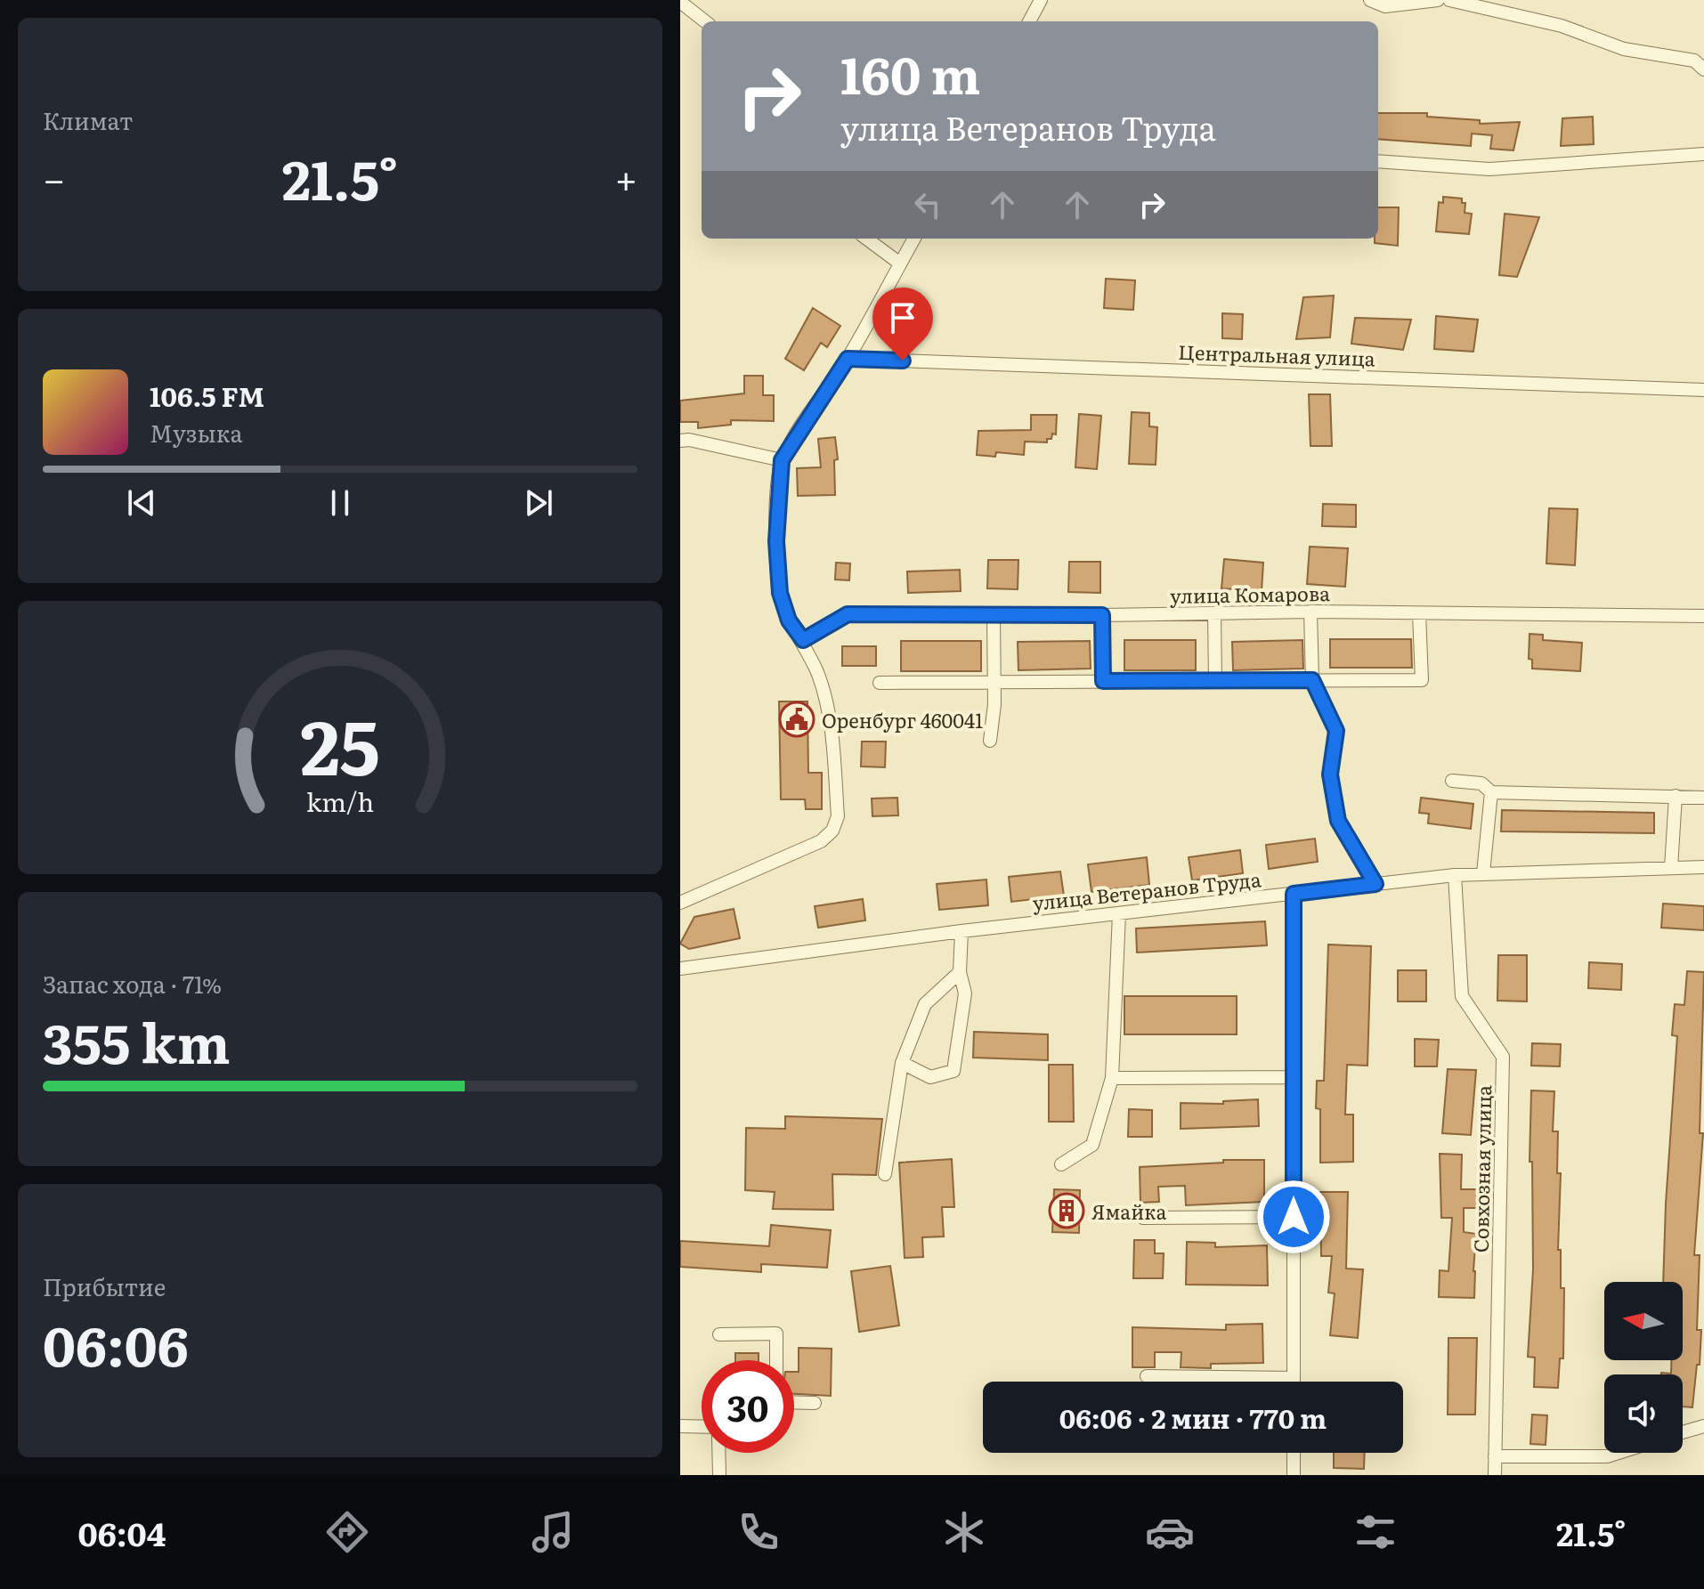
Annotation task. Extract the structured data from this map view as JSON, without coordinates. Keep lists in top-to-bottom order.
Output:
{
  "streets": {
    "street": [
      "Центральная улица",
      "улица Комарова",
      "улица Ветеранов Труда",
      "Совхозная улица"
    ]
  },
  "crossings": [
    ["улица Ветеранов Труда", "Совхозная улица"]
  ],
  "places": {
    "public building": ["Оренбург 460041"],
    "building": ["Ямайка"]
  },
  "north": "left",
  "page": {
    "tile": [
      "Климат",
      ["Запас хода · 71%", "355 km"],
      ["Прибытие", "06:06"]
    ],
    "turn": ["160 m", "улица Ветеранов Труда"],
    "heat": ["−", "21.5°", "+"],
    "song": ["106.5 FM", "Музыка"],
    "limit": "30",
    "trip": "06:06 · 2 мин · 770 m",
    "tabs": ["06:04", "21.5°"],
    "gauge": ["25", "km/h"]
  }
}
